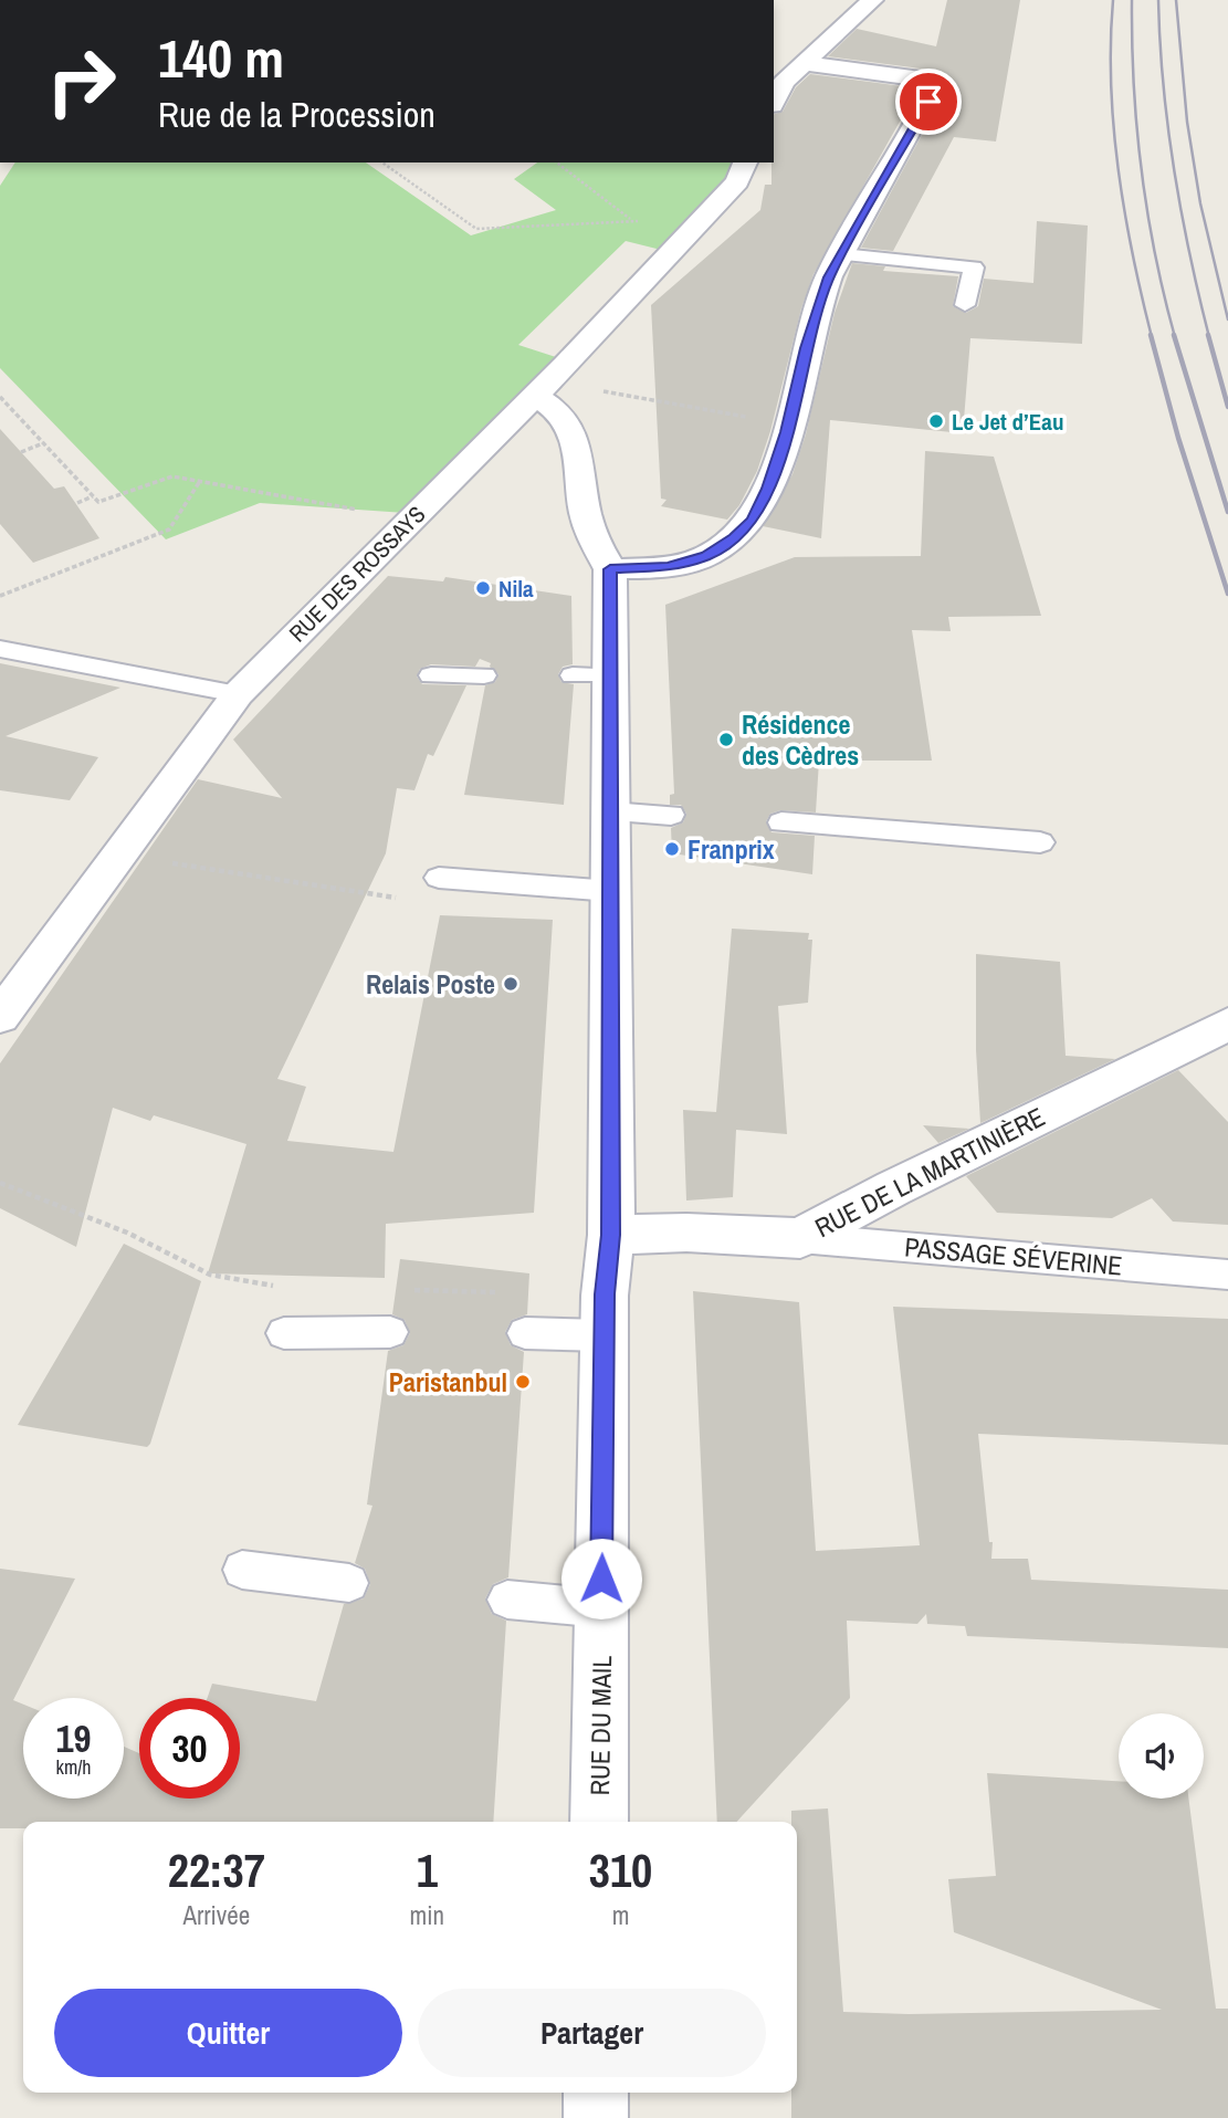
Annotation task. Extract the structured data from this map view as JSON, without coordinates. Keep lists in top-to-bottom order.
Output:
{
  "streets": {
    "street": ["RUE DES ROSSAYS", "RUE DE LA MARTINIÈRE", "RUE DU MAIL"],
    "lane": ["PASSAGE SÉVERINE"]
  },
  "crossings": [
    ["RUE DES ROSSAYS", "RUE DU MAIL"],
    ["RUE DE LA MARTINIÈRE", "PASSAGE SÉVERINE"],
    ["RUE DE LA MARTINIÈRE", "RUE DU MAIL"]
  ],
  "places": [
    "Le Jet d’Eau",
    "Nila",
    "Résidence des Cèdres",
    "Franprix",
    "Relais Poste",
    "Paristanbul"
  ],
  "page": {
    "turn": ["140 m", "Rue de la Procession"],
    "speed": "19 km/h",
    "limit": "30",
    "eta": [
      "22:37",
      "Arrivée",
      "1",
      "min",
      "310",
      "m"
    ],
    "buttons": ["Quitter", "Partager"]
  }
}
